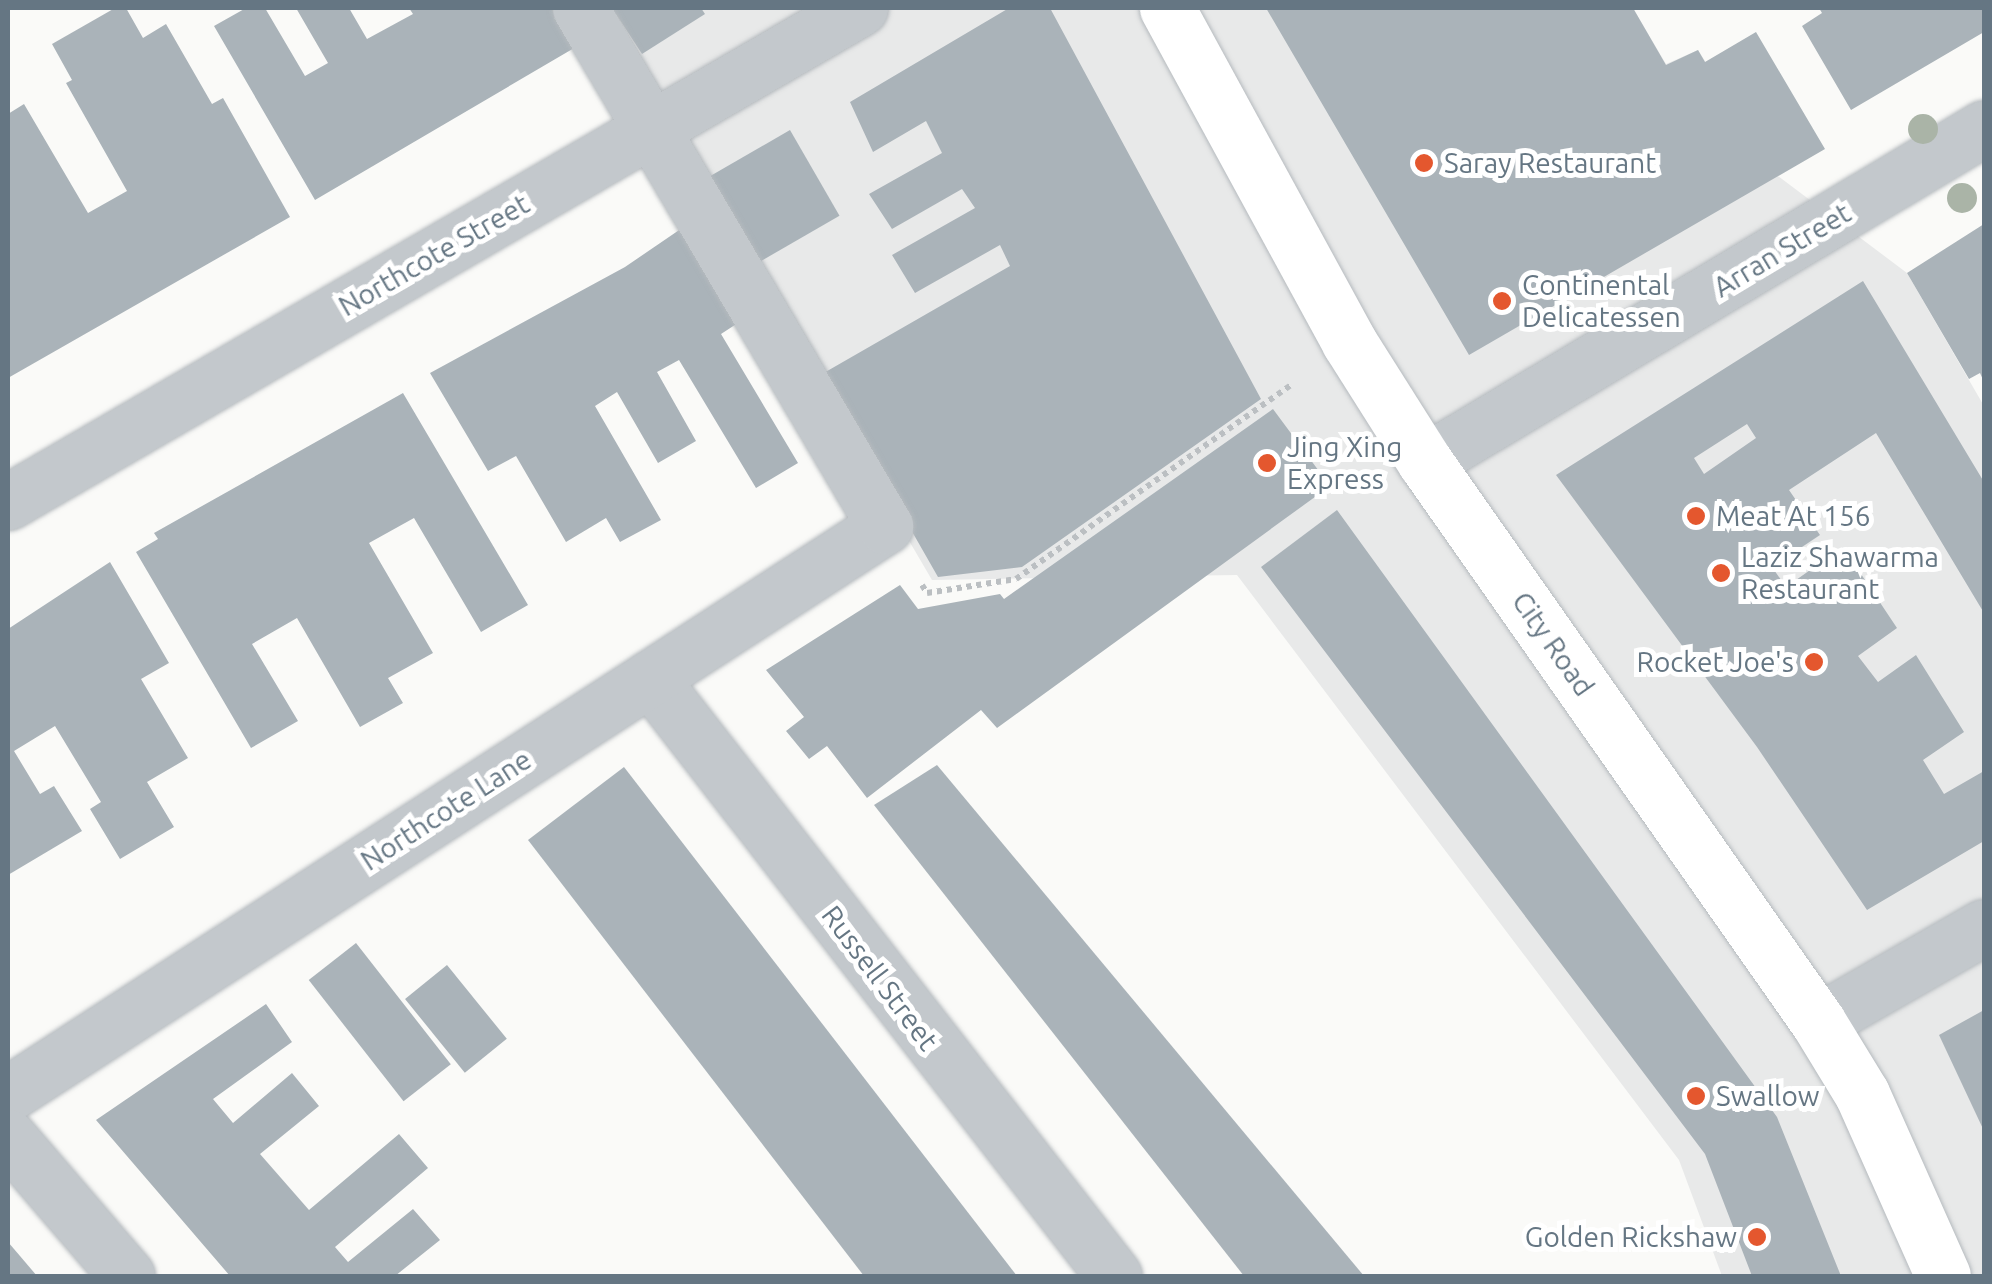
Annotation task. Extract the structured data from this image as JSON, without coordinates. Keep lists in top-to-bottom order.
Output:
{
  "streets": {
    "main road": ["City Road"],
    "street": [
      "Arran Street",
      "Northcote Street",
      "Northcote Lane",
      "Russell Street"
    ]
  },
  "crossings": [
    ["Arran Street", "City Road"],
    ["Northcote Lane", "Russell Street"]
  ],
  "places": [
    "Saray Restaurant",
    "Continental Delicatessen",
    "Jing Xing Express",
    "Meat At 156",
    "Laziz Shawarma Restaurant",
    "Rocket Joe's",
    "Swallow",
    "Golden Rickshaw"
  ]
}
